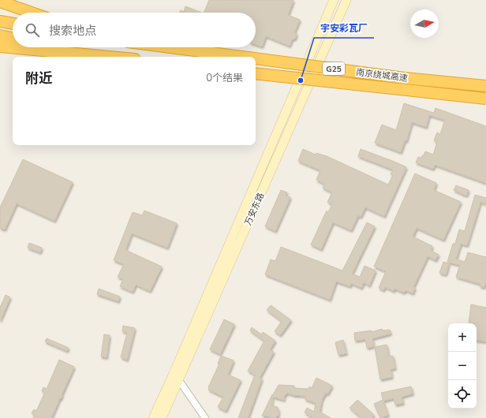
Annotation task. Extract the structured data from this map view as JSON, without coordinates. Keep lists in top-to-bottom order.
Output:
{
  "streets": {
    "highway": ["G25", "南京绕城高速"],
    "main road": ["万安东路"]
  },
  "places": ["宇安彩瓦厂"],
  "north": "right",
  "page": {
    "search": "搜索地点",
    "heading": ["附近", "0个结果"],
    "map_buttons": ["+", "−"]
  }
}
